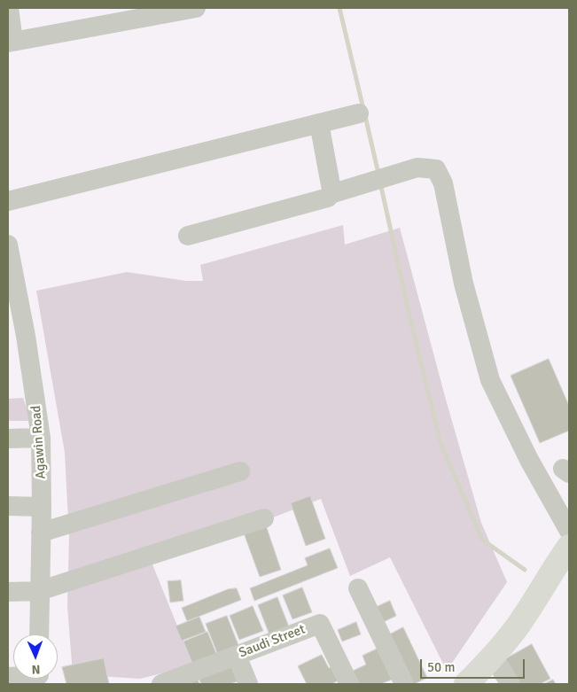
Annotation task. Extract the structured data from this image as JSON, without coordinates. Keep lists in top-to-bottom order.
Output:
{
  "streets": {
    "street": ["Agawin Road", "Saudi Street"]
  },
  "scale_bar": "50 m",
  "north": "bottom"
}
